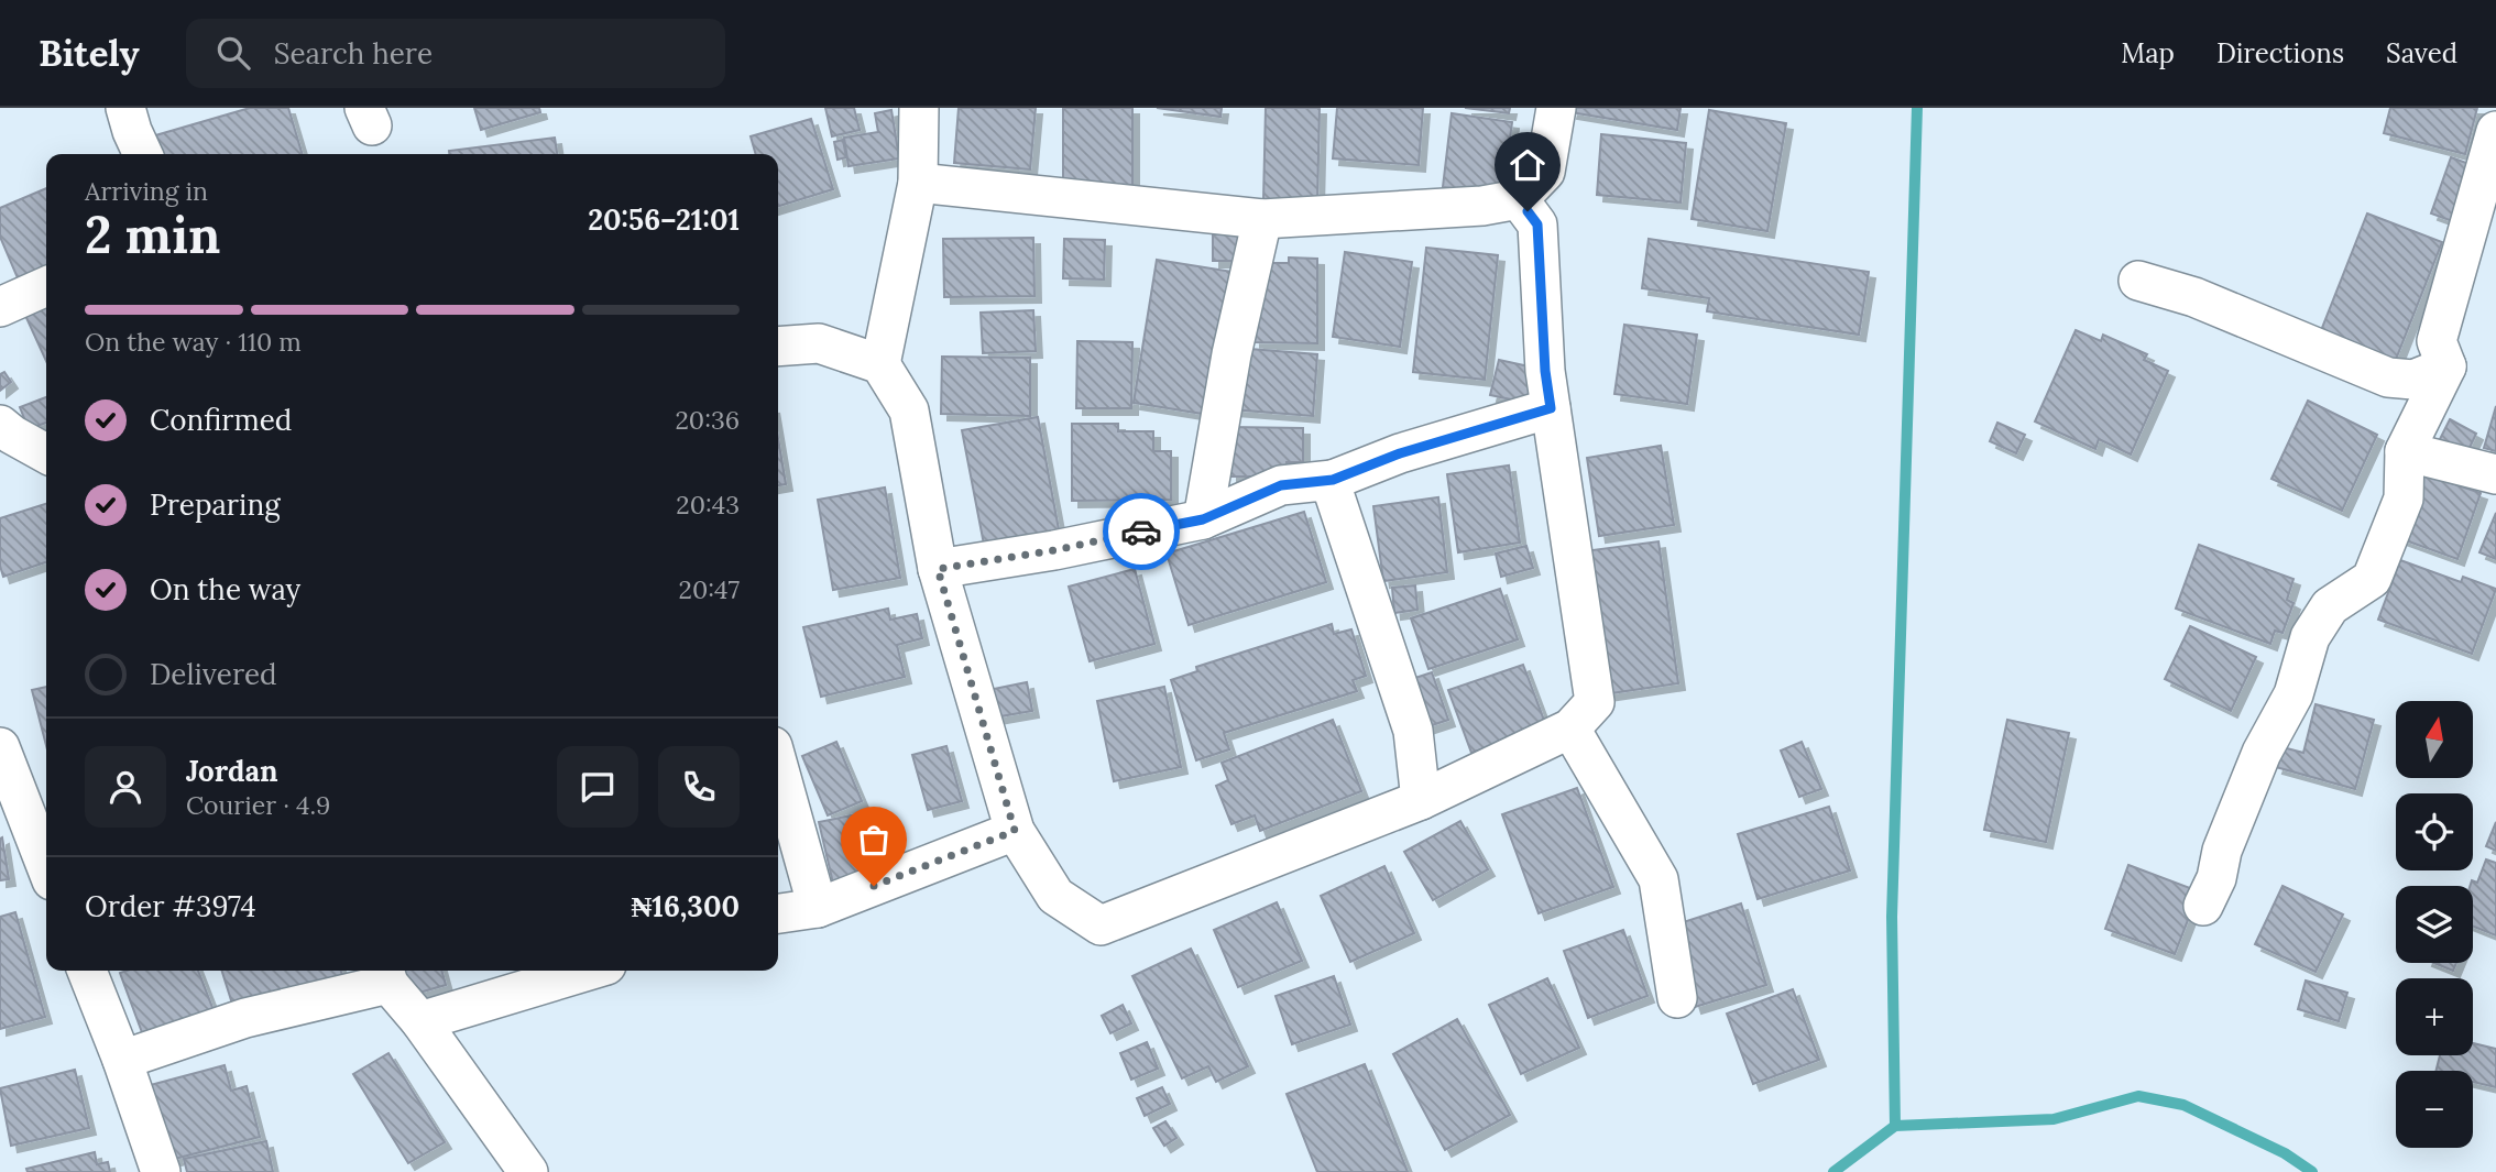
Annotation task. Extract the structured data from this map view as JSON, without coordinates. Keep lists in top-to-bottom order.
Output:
{
  "north": "top",
  "page": {
    "header": "Bitely",
    "search": "Search here",
    "nav": ["Map", "Directions", "Saved"],
    "heading": ["2 min", "Arriving in", "20:56–21:01"],
    "panel": [
      "Jordan",
      "Courier · 4.9",
      "Order #3974",
      "₦16,300"
    ],
    "bar": "On the way · 110 m",
    "list": [
      ["Confirmed", "20:36"],
      ["Preparing", "20:43"],
      ["On the way", "20:47"],
      "Delivered"
    ],
    "map_buttons": ["+", "−"]
  }
}
